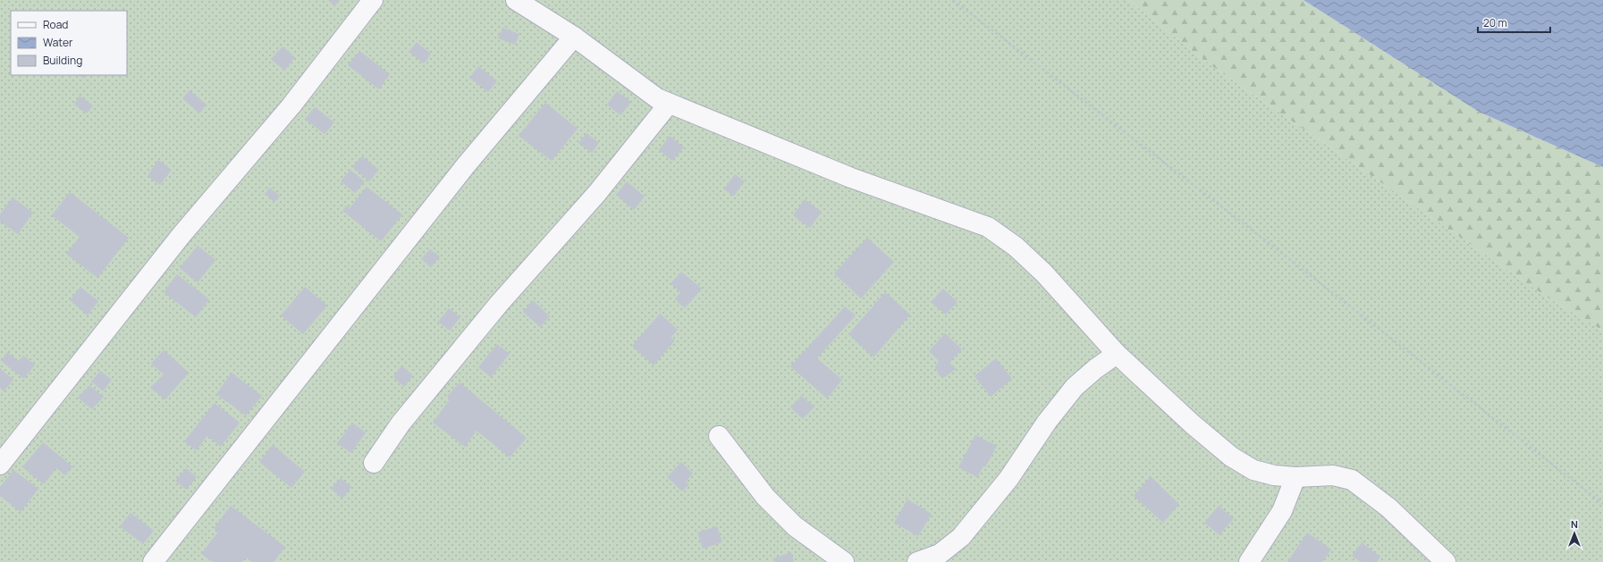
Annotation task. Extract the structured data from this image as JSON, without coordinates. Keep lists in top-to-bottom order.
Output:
{
  "legend": ["Road", "Water", "Building"],
  "scale_bar": "20 m",
  "north": "top"
}
